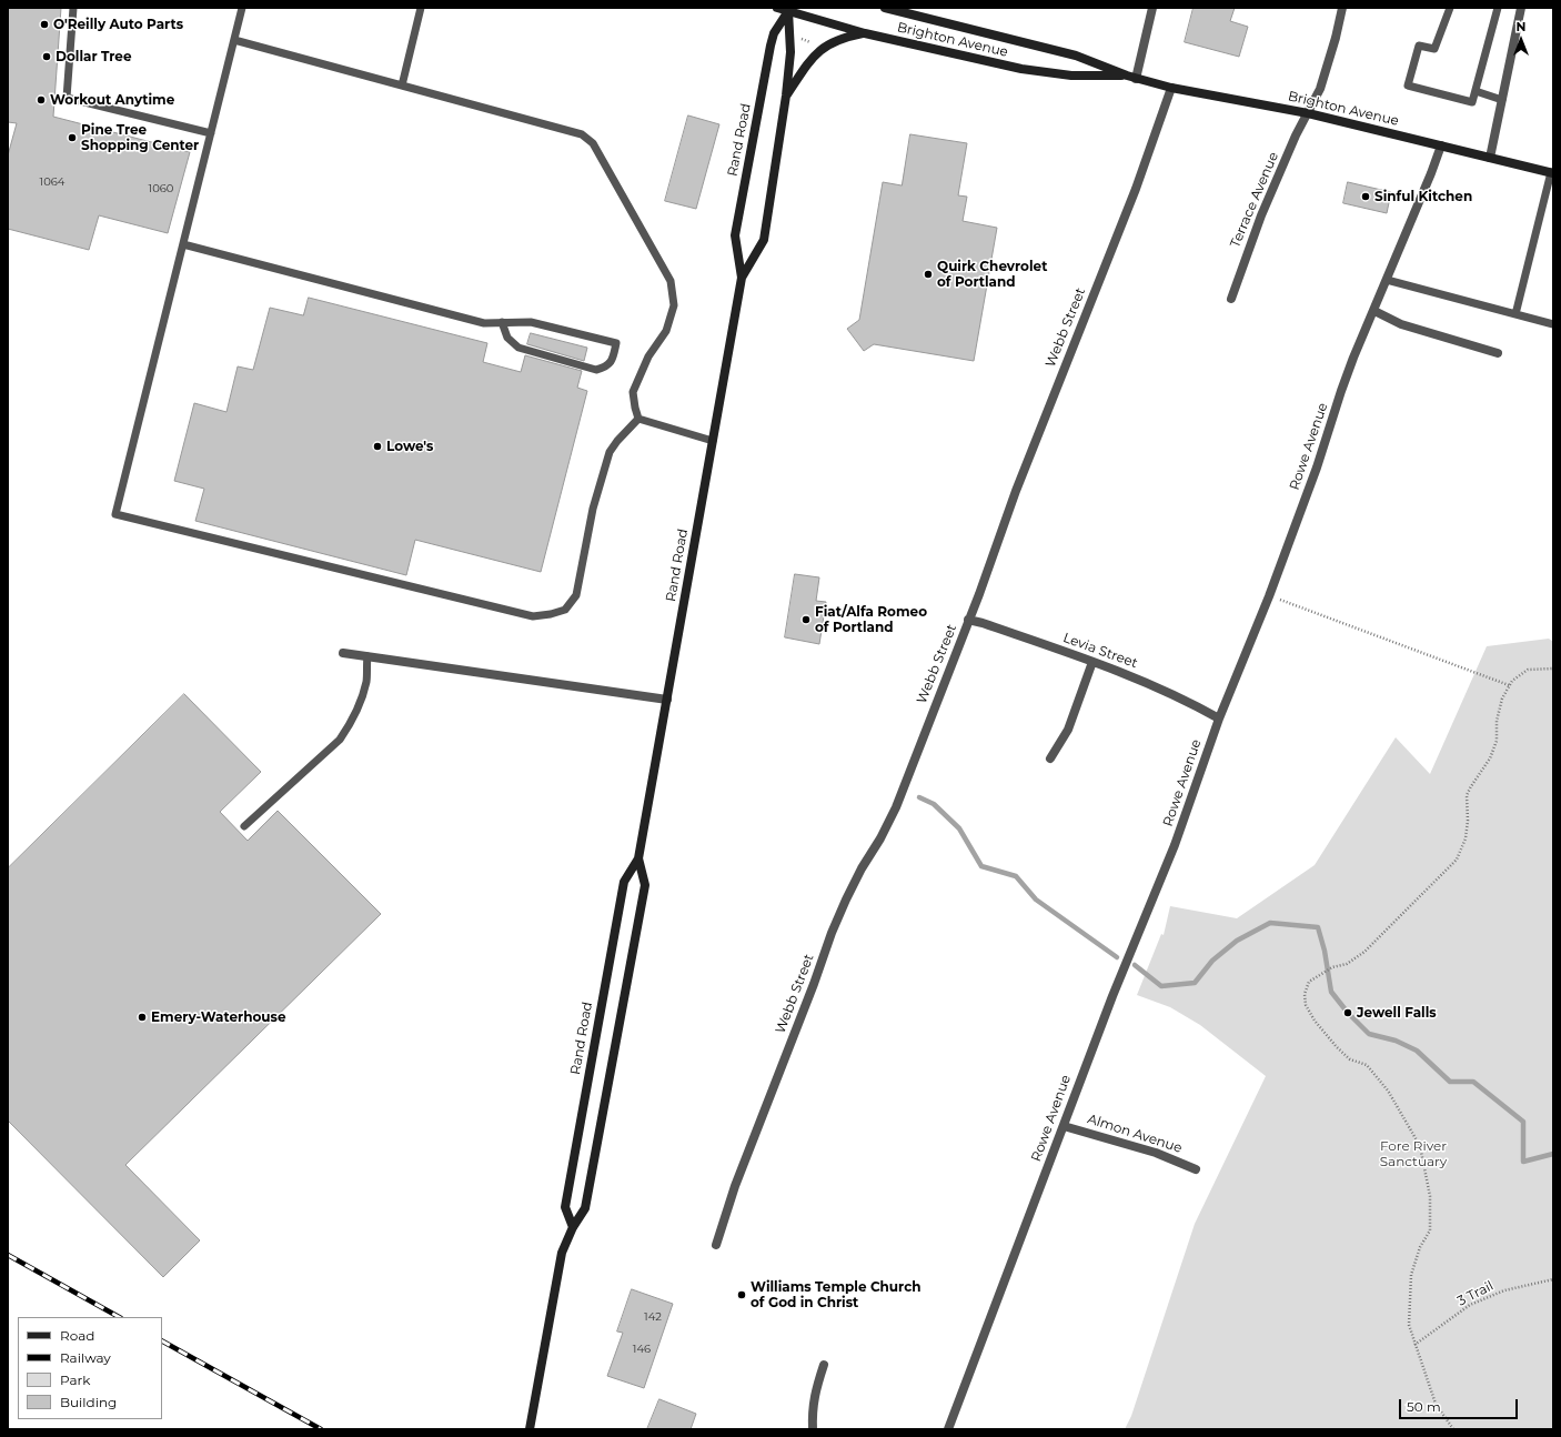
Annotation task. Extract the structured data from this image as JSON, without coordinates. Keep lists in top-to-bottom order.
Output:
{
  "streets": {
    "main road": ["Brighton Avenue", "Rand Road"],
    "street": [
      "Terrace Avenue",
      "Webb Street",
      "Rowe Avenue",
      "Levia Street",
      "Almon Avenue"
    ],
    "path": ["3 Trail"]
  },
  "crossings": [
    ["Brighton Avenue", "Rand Road"],
    ["Brighton Avenue", "Terrace Avenue"],
    ["Brighton Avenue", "Webb Street"],
    ["Brighton Avenue", "Rowe Avenue"],
    ["Webb Street", "Levia Street"],
    ["Rowe Avenue", "Levia Street"],
    ["Rowe Avenue", "Almon Avenue"]
  ],
  "parks": ["Fore River Sanctuary"],
  "places": [
    "O'Reilly Auto Parts",
    "Dollar Tree",
    "Workout Anytime",
    "Pine Tree Shopping Center",
    "Sinful Kitchen",
    "Quirk Chevrolet of Portland",
    "Lowe's",
    "Fiat/Alfa Romeo of Portland",
    "Jewell Falls",
    "Emery-Waterhouse",
    "Williams Temple Church of God in Christ"
  ],
  "house_numbers": [
    "1064",
    "1060",
    "142",
    "146"
  ],
  "legend": [
    "Road",
    "Railway",
    "Park",
    "Building"
  ],
  "scale_bar": "50 m",
  "north": "top"
}
